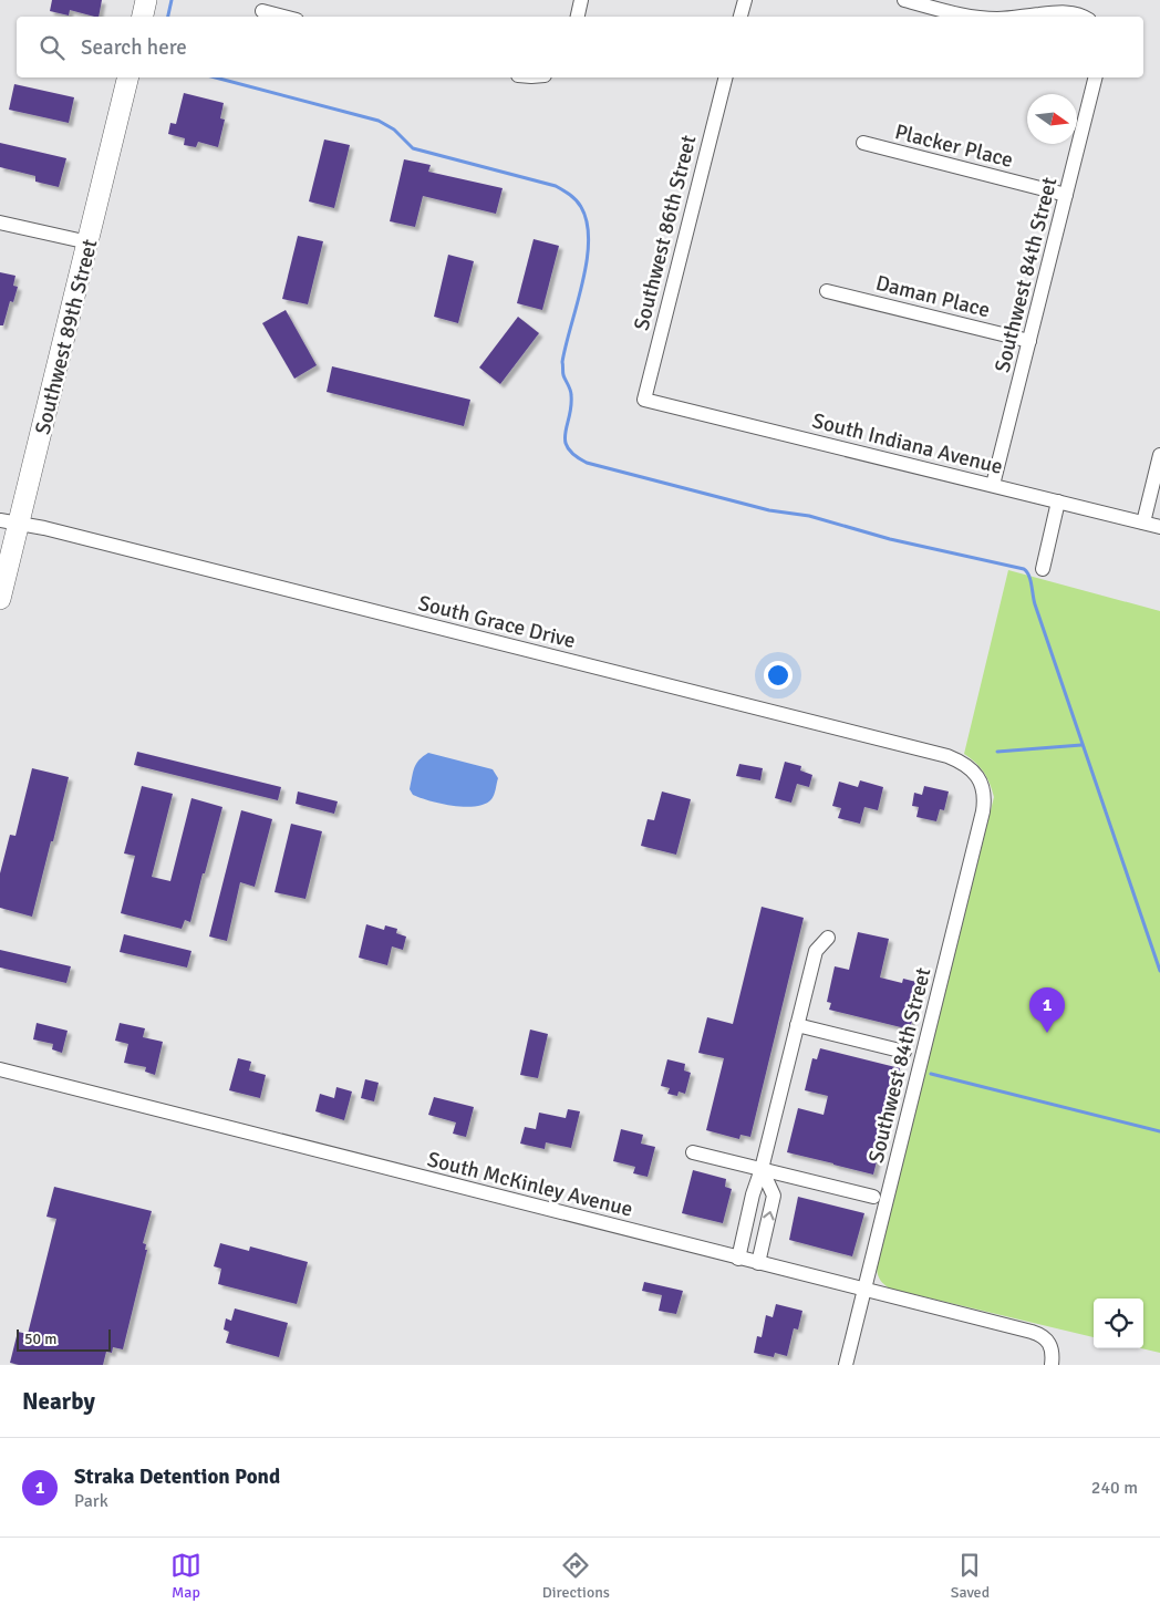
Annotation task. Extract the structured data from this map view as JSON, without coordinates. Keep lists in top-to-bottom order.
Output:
{
  "streets": {
    "main road": ["Southwest 89th Street"],
    "street": [
      "Placker Place",
      "Southwest 86th Street",
      "Southwest 84th Street",
      "Daman Place",
      "South Indiana Avenue",
      "South Grace Drive",
      "South McKinley Avenue"
    ]
  },
  "crossings": [
    ["Placker Place", "Southwest 84th Street"],
    ["Southwest 86th Street", "South Indiana Avenue"],
    ["Southwest 84th Street", "Daman Place"],
    ["Southwest 84th Street", "South Indiana Avenue"],
    ["Southwest 84th Street", "South Grace Drive"],
    ["Southwest 84th Street", "South McKinley Avenue"],
    ["Southwest 89th Street", "South Grace Drive"]
  ],
  "scale_bar": "50 m",
  "north": "right",
  "page": {
    "search": "Search here",
    "pins": "1",
    "scale": "50 m",
    "heading": "Nearby",
    "list": [
      {
        "mark": "1",
        "name": "Straka Detention Pond",
        "note": "Park",
        "value": "240 m"
      }
    ],
    "nav": ["Map", "Directions", "Saved"]
  }
}
